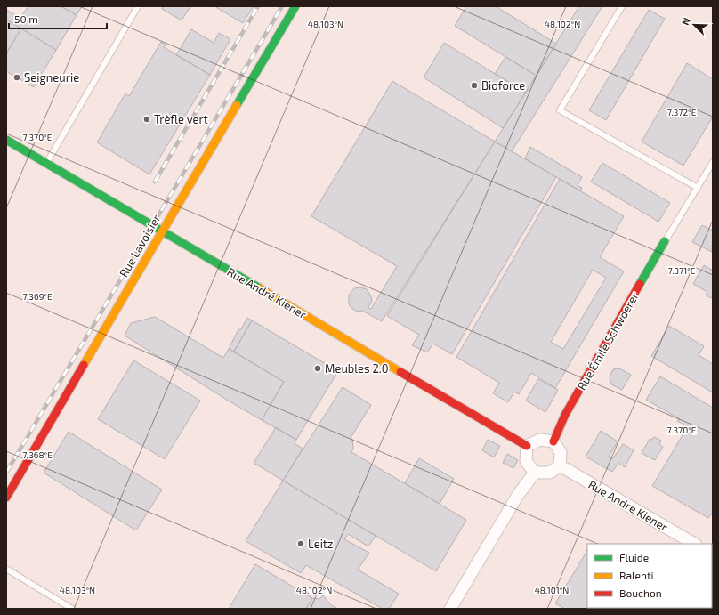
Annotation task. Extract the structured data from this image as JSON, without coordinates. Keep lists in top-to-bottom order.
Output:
{
  "streets": {
    "street": ["Rue Lavoisier", "Rue André Kiener", "Rue Émile Schwoerer"]
  },
  "crossings": [
    ["Rue Lavoisier", "Rue André Kiener"],
    ["Rue André Kiener", "Rue Émile Schwoerer"]
  ],
  "places": [
    "Seigneurie",
    "Bioforce",
    "Trèfle vert",
    "Meubles 2.0",
    "Leitz"
  ],
  "legend": ["Fluide", "Ralenti", "Bouchon"],
  "scale_bar": "50 m",
  "north": "top left",
  "coordinates": [
    "48.103°N",
    "48.102°N",
    "7.372°E",
    "7.370°E",
    "7.371°E",
    "7.369°E",
    "7.368°E",
    "48.101°N"
  ]
}
